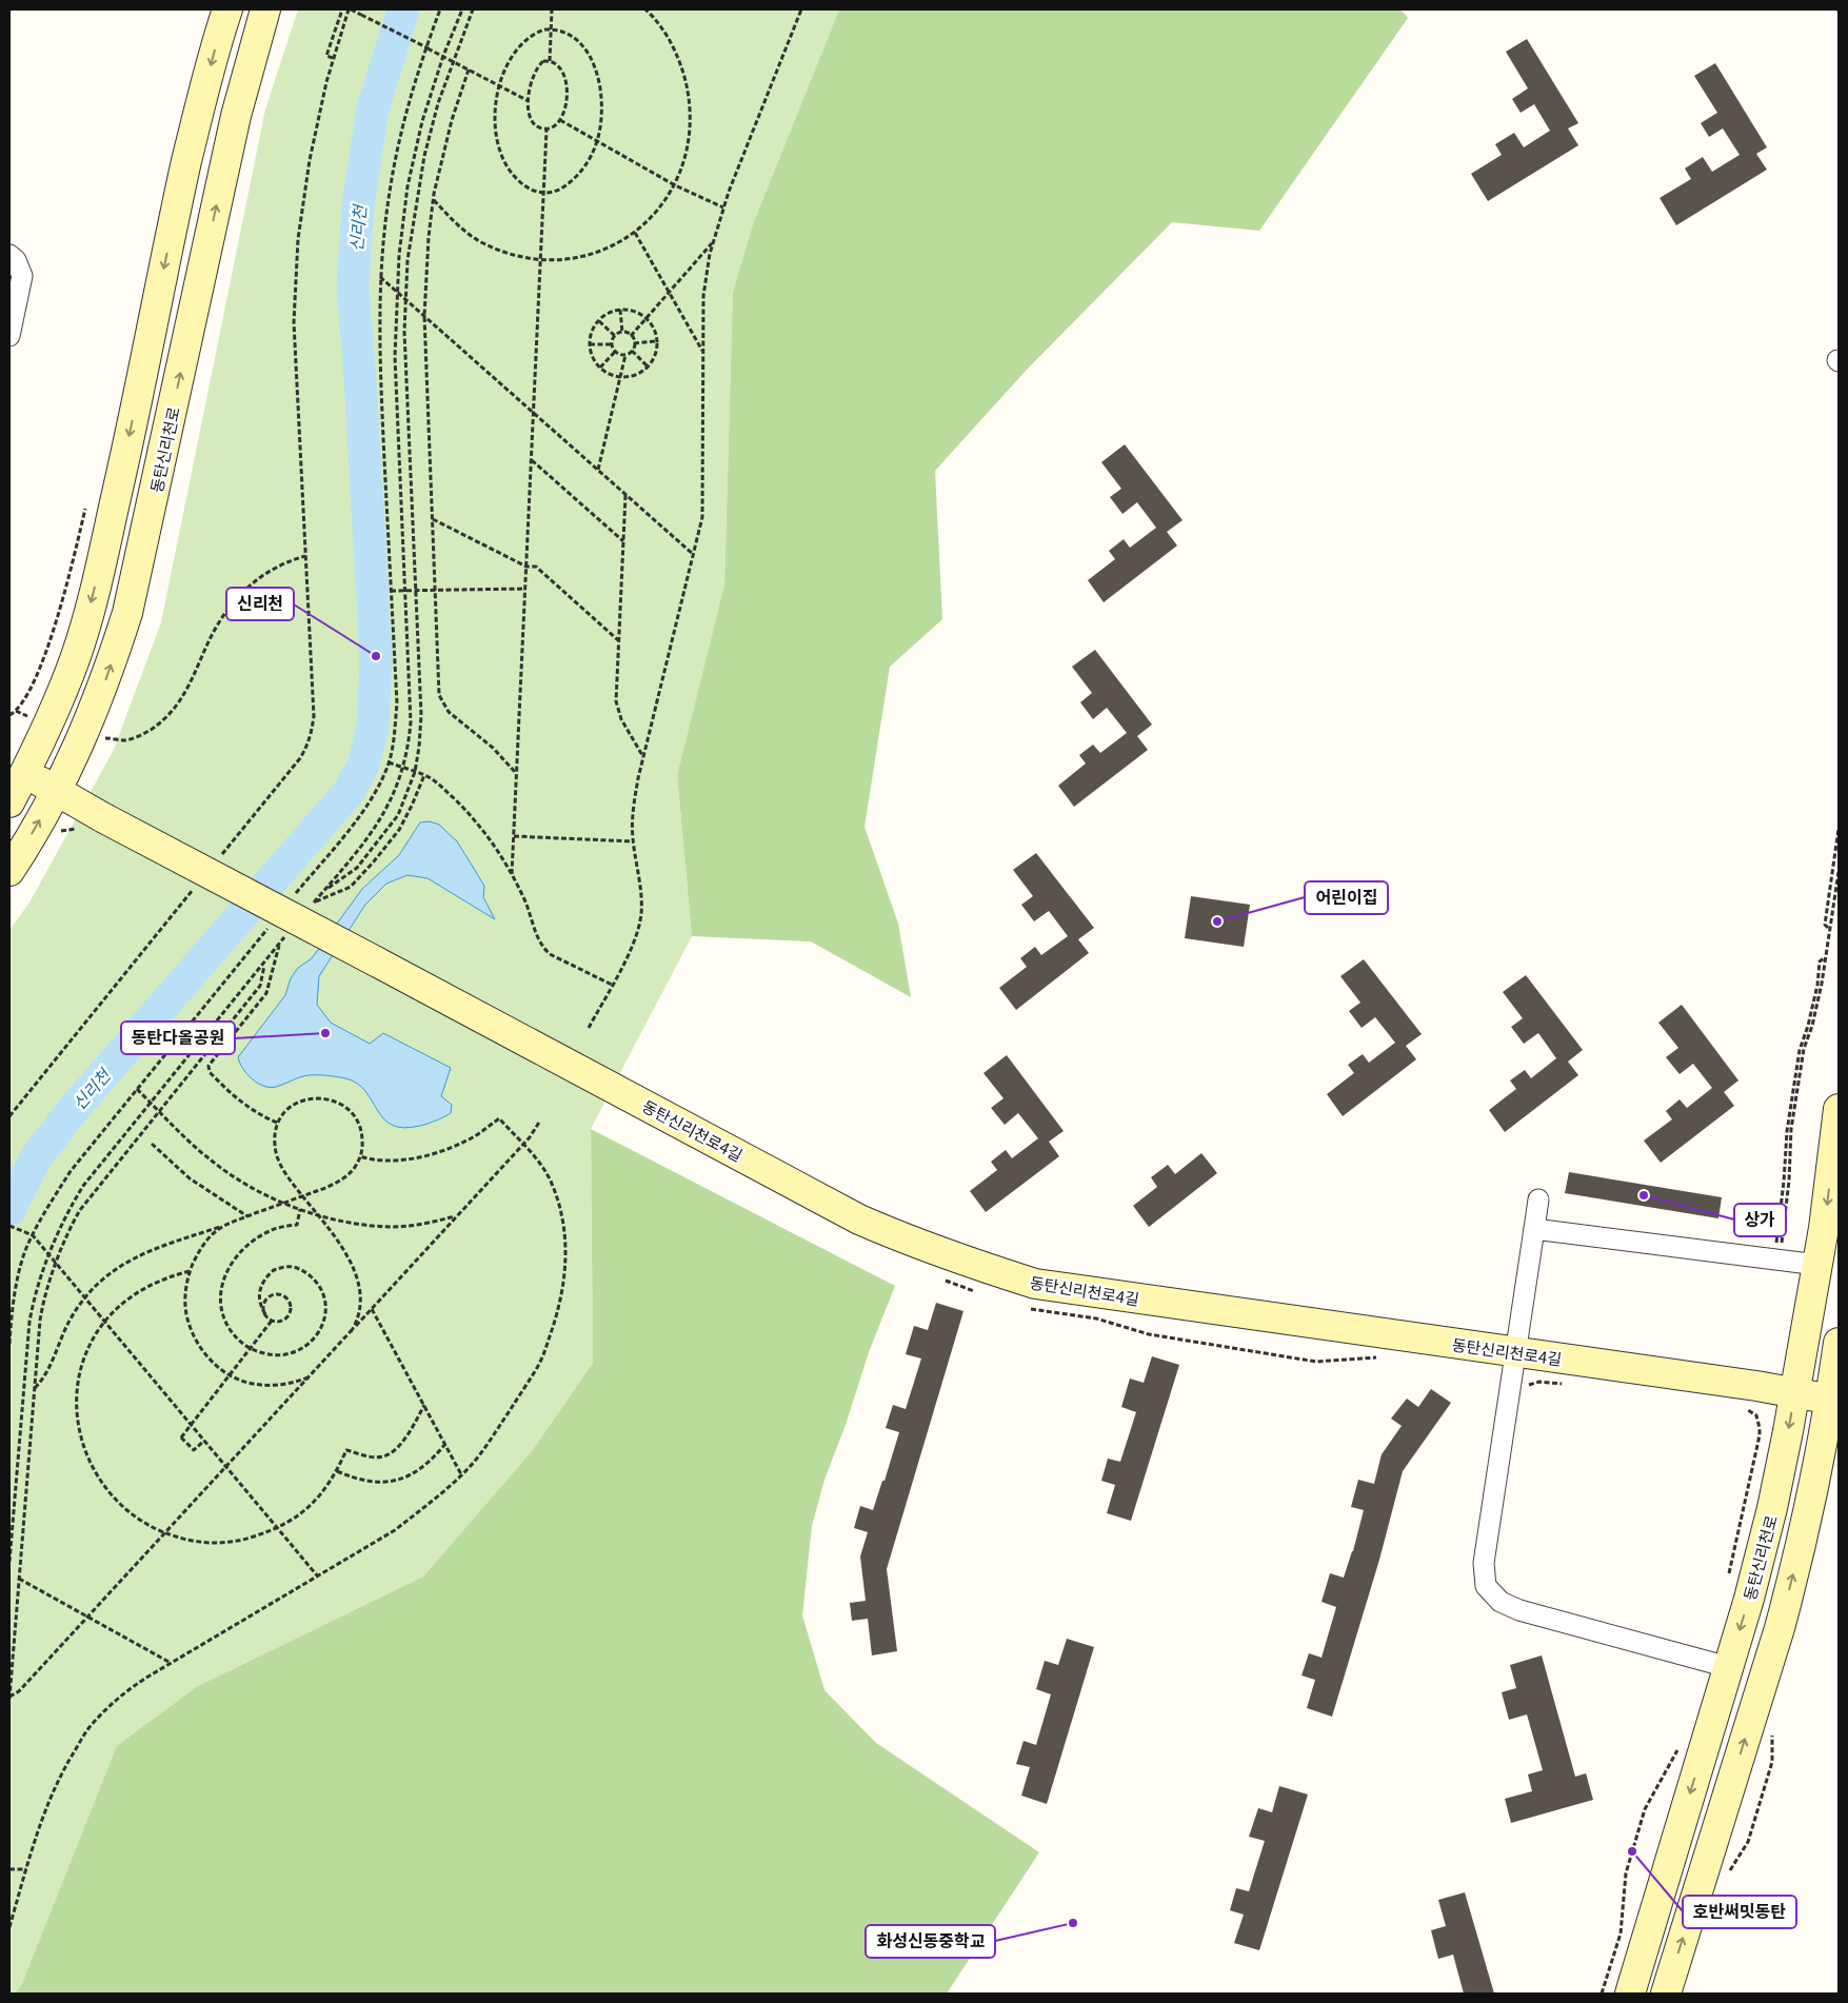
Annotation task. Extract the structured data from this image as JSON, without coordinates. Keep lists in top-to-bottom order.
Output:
{
  "streets": {
    "main road": ["동탄신리천로", "동탄신리천로4길"]
  },
  "crossings": [
    ["동탄신리천로", "동탄신리천로4길"]
  ],
  "water": ["신리천"],
  "places": [
    "신리천",
    "어린이집",
    "동탄다올공원",
    "상가",
    "호반써밋동탄",
    "화성신동중학교"
  ]
}
